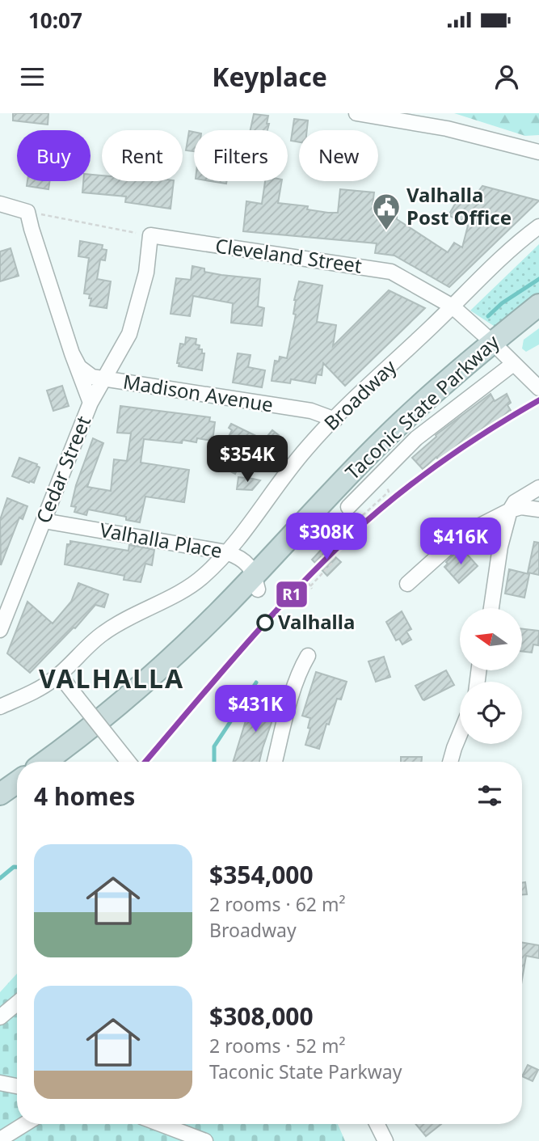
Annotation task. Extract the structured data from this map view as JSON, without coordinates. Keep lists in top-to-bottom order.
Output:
{
  "streets": {
    "highway": ["Taconic State Parkway"],
    "street": [
      "Cleveland Street",
      "Madison Avenue",
      "Broadway",
      "Cedar Street",
      "Valhalla Place"
    ]
  },
  "crossings": [
    ["Cleveland Street", "Broadway"],
    ["Cleveland Street", "Taconic State Parkway"],
    ["Madison Avenue", "Broadway"],
    ["Madison Avenue", "Cedar Street"],
    ["Broadway", "Valhalla Place"],
    ["Taconic State Parkway", "Valhalla Place"],
    ["Cedar Street", "Valhalla Place"]
  ],
  "districts": ["VALHALLA"],
  "places": {
    "public building": ["Valhalla Post Office"],
    "other": ["Valhalla"]
  },
  "lines": ["transit line R1"],
  "north": "left",
  "page": {
    "status": "10:07",
    "header": "Keyplace",
    "chip": [
      "Buy",
      "Rent",
      "Filters",
      "New"
    ],
    "price": [
      "$354K",
      "$308K",
      "$416K",
      "$431K"
    ],
    "heading": "4 homes",
    "list": [
      {
        "name": "$354,000",
        "note": "2 rooms · 62 m² · Broadway"
      },
      {
        "name": "$308,000",
        "note": "2 rooms · 52 m² · Taconic State Parkway"
      }
    ]
  }
}
